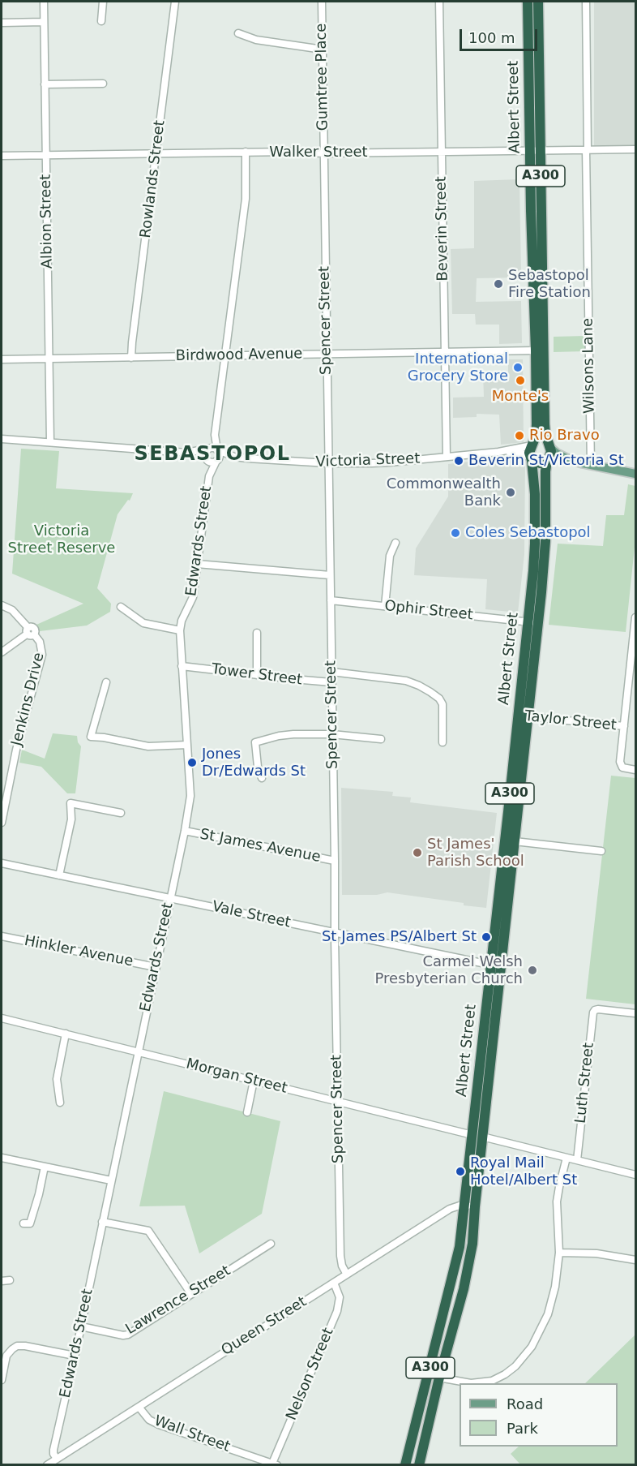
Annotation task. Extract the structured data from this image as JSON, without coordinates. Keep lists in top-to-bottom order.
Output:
{
  "streets": {
    "highway": ["Albert Street", "A300"],
    "street": [
      "Gumtree Place",
      "Walker Street",
      "Rowlands Street",
      "Albion Street",
      "Beverin Street",
      "Spencer Street",
      "Birdwood Avenue",
      "Wilsons Lane",
      "Victoria Street",
      "Edwards Street",
      "Ophir Street",
      "Tower Street",
      "Jenkins Drive",
      "Taylor Street",
      "St James Avenue",
      "Vale Street",
      "Hinkler Avenue",
      "Morgan Street",
      "Luth Street",
      "Lawrence Street",
      "Queen Street",
      "Nelson Street",
      "Wall Street"
    ]
  },
  "crossings": [
    ["Gumtree Place", "Walker Street"],
    ["Gumtree Place", "Spencer Street"],
    ["Albert Street", "Walker Street"],
    ["Albert Street", "Birdwood Avenue"],
    ["Albert Street", "Victoria Street"],
    ["Albert Street", "Ophir Street"],
    ["Albert Street", "Taylor Street"],
    ["Albert Street", "Vale Street"],
    ["Albert Street", "Morgan Street"],
    ["Albert Street", "Queen Street"],
    ["Walker Street", "Rowlands Street"],
    ["Walker Street", "Albion Street"],
    ["Walker Street", "Beverin Street"],
    ["Walker Street", "Spencer Street"],
    ["Walker Street", "Wilsons Lane"],
    ["Rowlands Street", "Birdwood Avenue"],
    ["Albion Street", "Birdwood Avenue"],
    ["Beverin Street", "Birdwood Avenue"],
    ["Beverin Street", "Victoria Street"],
    ["Spencer Street", "Birdwood Avenue"],
    ["Spencer Street", "Victoria Street"],
    ["Spencer Street", "Ophir Street"],
    ["Spencer Street", "Tower Street"],
    ["Spencer Street", "St James Avenue"],
    ["Spencer Street", "Vale Street"],
    ["Spencer Street", "Morgan Street"],
    ["Spencer Street", "Queen Street"],
    ["Victoria Street", "Edwards Street"],
    ["Edwards Street", "Tower Street"],
    ["Edwards Street", "St James Avenue"],
    ["Edwards Street", "Vale Street"],
    ["Edwards Street", "Hinkler Avenue"],
    ["Edwards Street", "Morgan Street"],
    ["Edwards Street", "Lawrence Street"],
    ["Edwards Street", "Queen Street"],
    ["Morgan Street", "Luth Street"],
    ["Queen Street", "Nelson Street"],
    ["Queen Street", "Wall Street"],
    ["Nelson Street", "Wall Street"]
  ],
  "districts": ["SEBASTOPOL"],
  "parks": ["Victoria Street Reserve"],
  "places": [
    "Sebastopol Fire Station",
    "International Grocery Store",
    "Monte's",
    "Rio Bravo",
    "Beverin St/Victoria St",
    "Commonwealth Bank",
    "Coles Sebastopol",
    "Jones Dr/Edwards St",
    "St James' Parish School",
    "St James PS/Albert St",
    "Carmel Welsh Presbyterian Church",
    "Royal Mail Hotel/Albert St"
  ],
  "legend": ["Road", "Park"],
  "scale_bar": "100 m"
}
